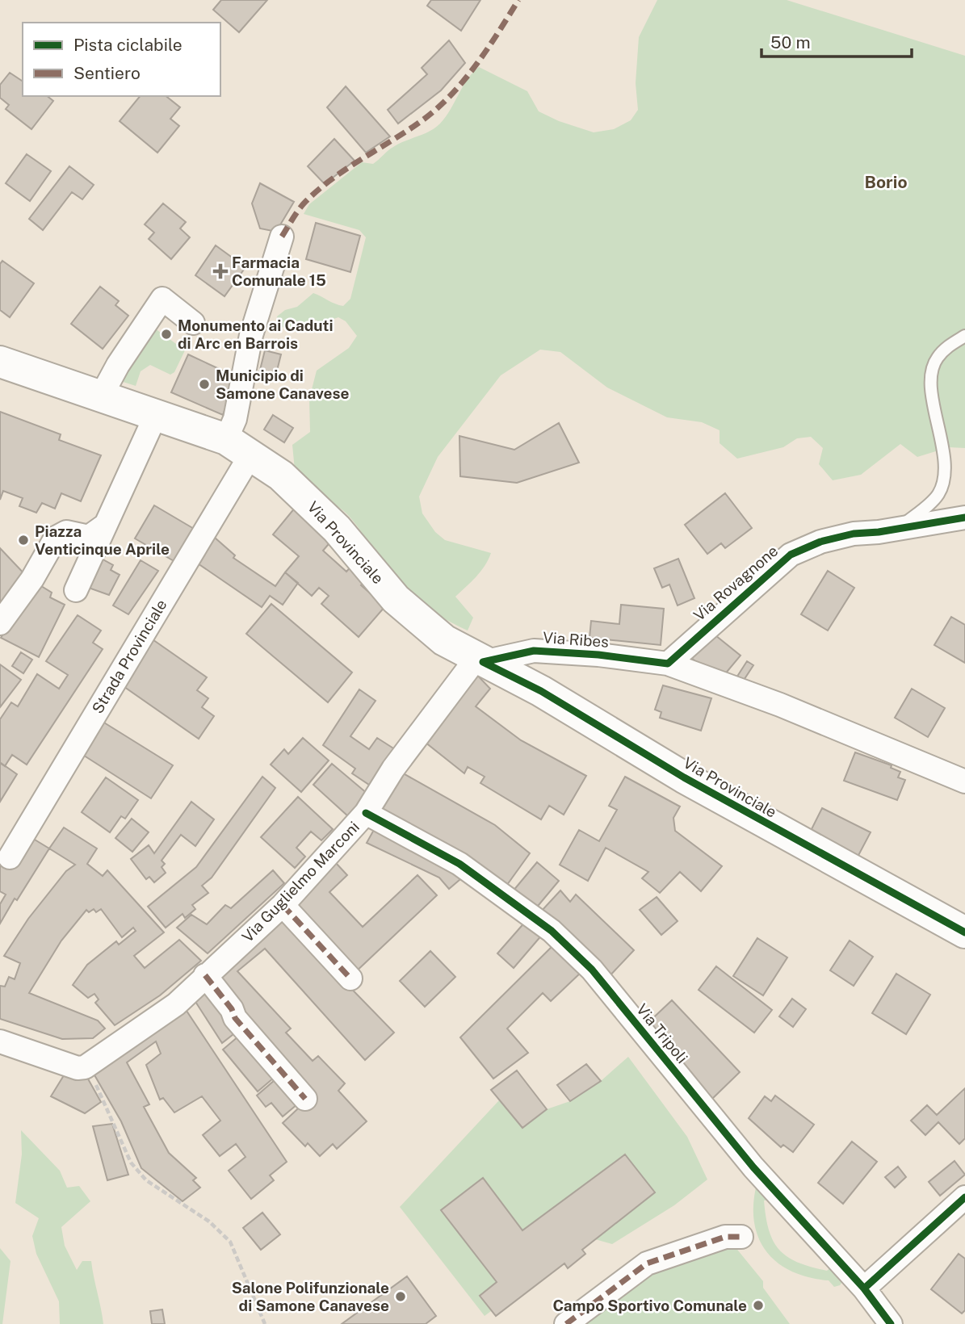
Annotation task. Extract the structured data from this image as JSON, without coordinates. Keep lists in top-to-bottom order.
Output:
{
  "streets": {
    "main road": ["Via Provinciale"],
    "street": [
      "Via Rovagnone",
      "Via Ribes",
      "Strada Provinciale",
      "Via Guglielmo Marconi",
      "Via Tripoli"
    ]
  },
  "crossings": [
    ["Via Provinciale", "Via Ribes"],
    ["Via Provinciale", "Strada Provinciale"],
    ["Via Provinciale", "Via Guglielmo Marconi"],
    ["Via Rovagnone", "Via Ribes"],
    ["Via Ribes", "Via Guglielmo Marconi"],
    ["Via Guglielmo Marconi", "Via Tripoli"]
  ],
  "districts": ["Borio"],
  "places": {
    "health": ["Farmacia Comunale 15"],
    "other": [
      "Monumento ai Caduti di Arc en Barrois",
      "Municipio di Samone Canavese",
      "Piazza Venticinque Aprile",
      "Salone Polifunzionale di Samone Canavese",
      "Campo Sportivo Comunale"
    ]
  },
  "legend": ["Pista ciclabile", "Sentiero"],
  "scale_bar": "50 m"
}
